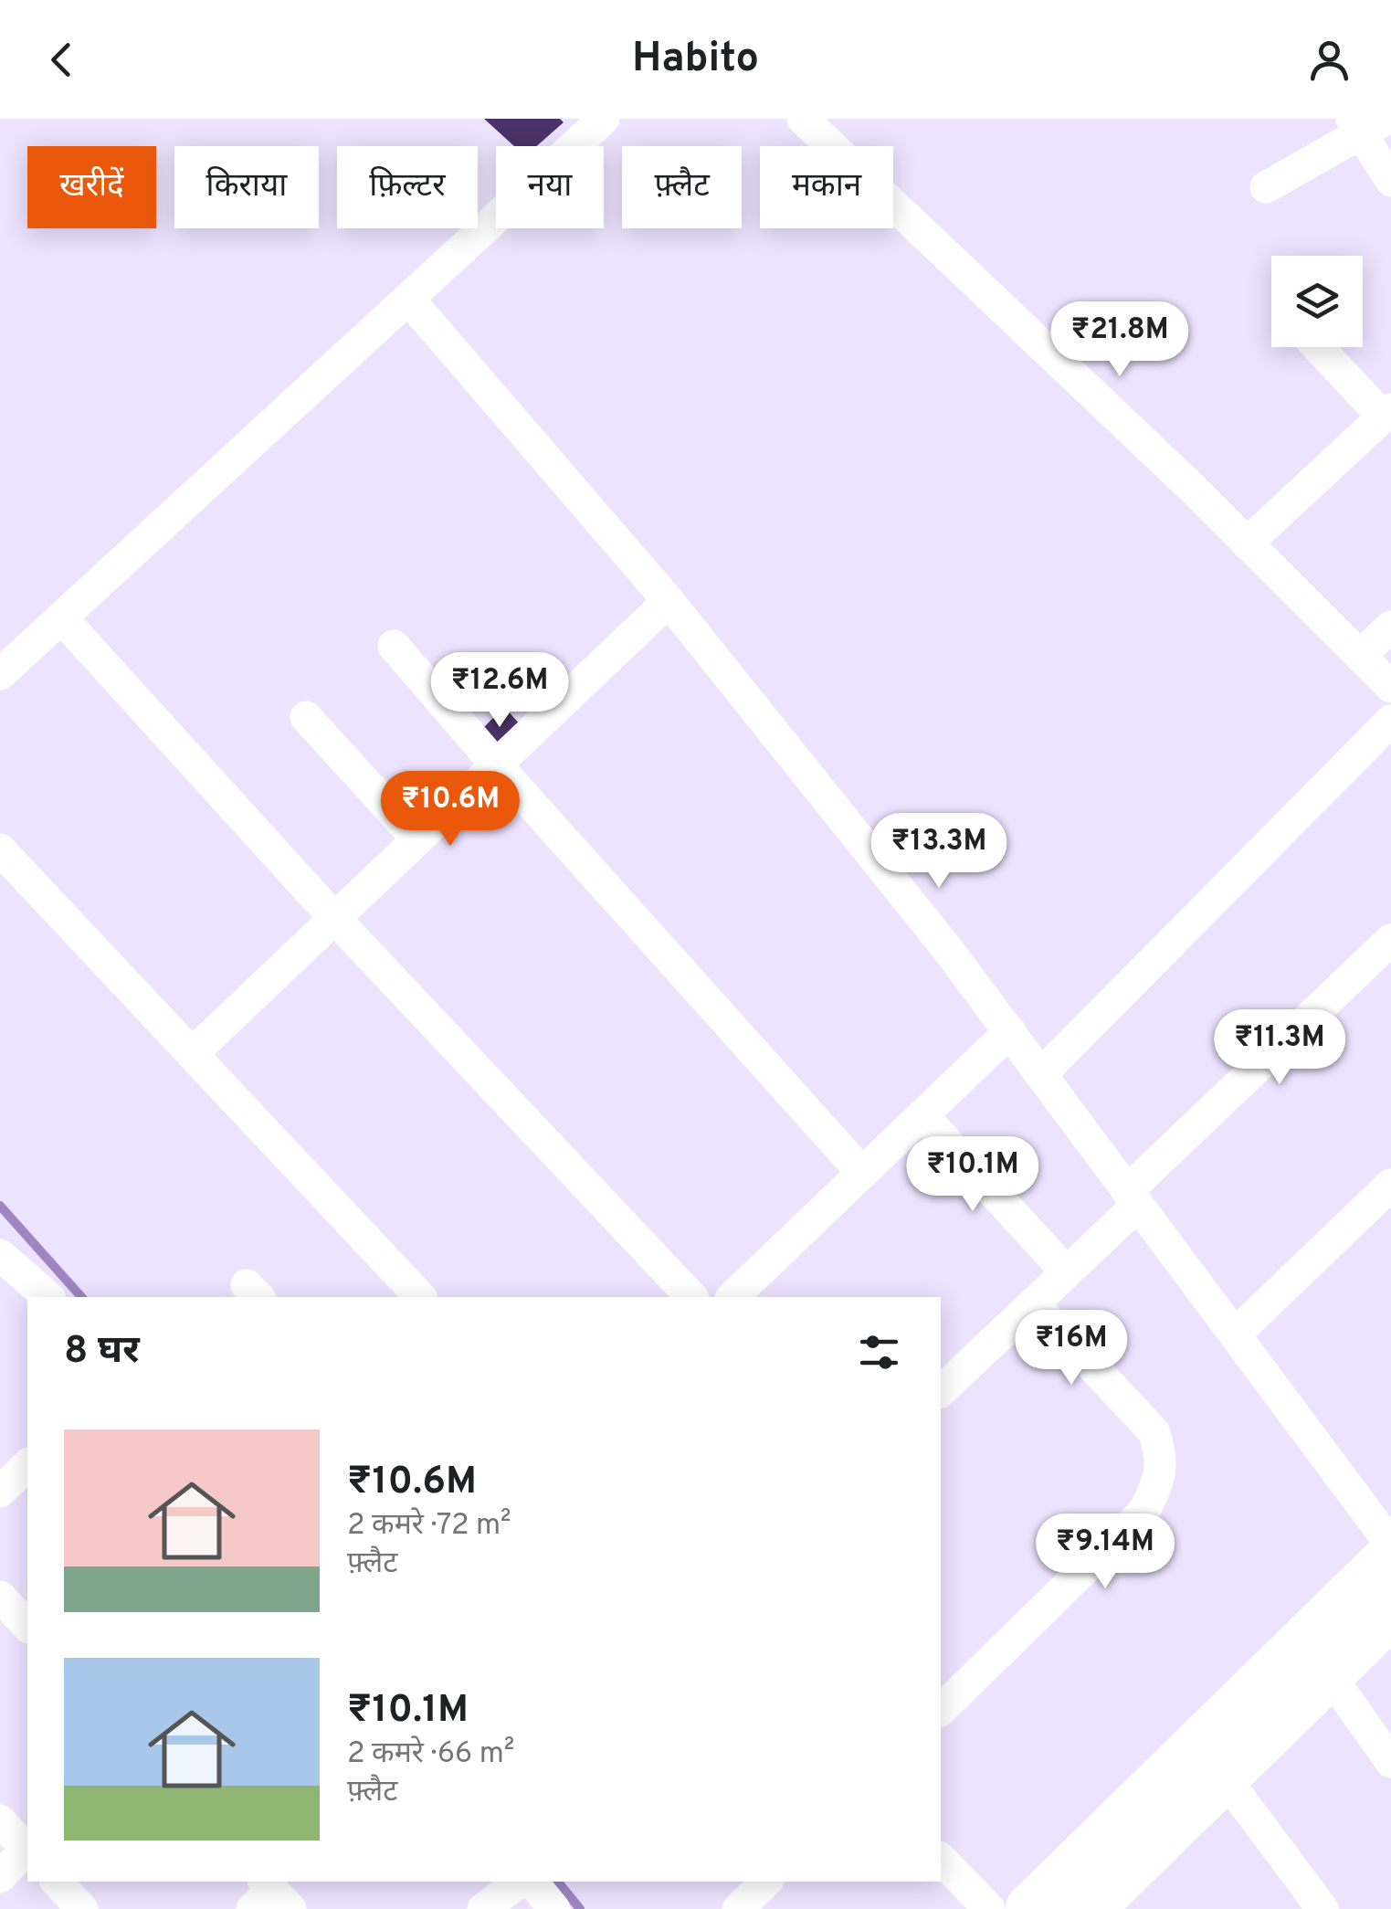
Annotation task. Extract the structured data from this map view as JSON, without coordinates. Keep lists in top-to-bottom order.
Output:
{
  "page": {
    "header": "Habito",
    "chip": [
      "खरीदें",
      "किराया",
      "फ़िल्टर",
      "नया",
      "फ़्लैट",
      "मकान"
    ],
    "price": [
      "₹21.8M",
      "₹12.6M",
      "₹10.6M",
      "₹13.3M",
      "₹11.3M",
      "₹10.1M",
      "₹16M",
      "₹9.14M"
    ],
    "heading": "8 घर",
    "list": [
      {
        "name": "₹10.6M",
        "note": "2 कमरे · 72 m² · फ़्लैट"
      },
      {
        "name": "₹10.1M",
        "note": "2 कमरे · 66 m² · फ़्लैट"
      }
    ]
  }
}
